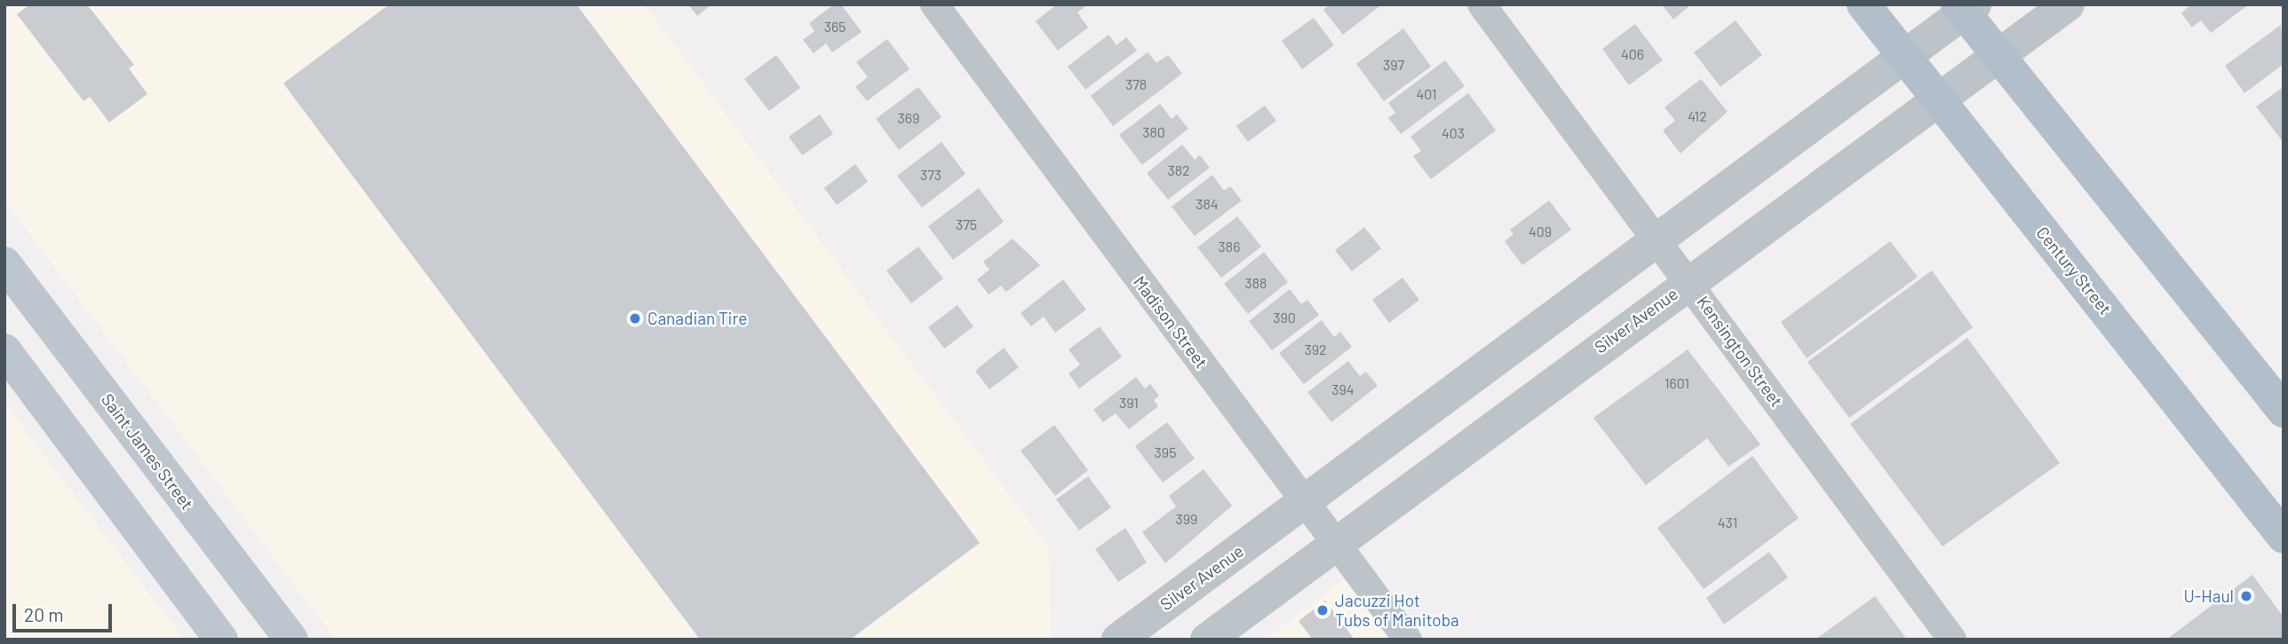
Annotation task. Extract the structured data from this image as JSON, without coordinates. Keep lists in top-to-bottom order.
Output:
{
  "streets": {
    "main road": ["Century Street", "Saint James Street"],
    "street": ["Silver Avenue", "Madison Street", "Kensington Street"]
  },
  "crossings": [
    ["Century Street", "Silver Avenue"],
    ["Silver Avenue", "Madison Street"],
    ["Silver Avenue", "Kensington Street"]
  ],
  "places": ["Canadian Tire", "U-Haul", "Jacuzzi Hot Tubs of Manitoba"],
  "house_numbers": [
    "365",
    "406",
    "397",
    "378",
    "401",
    "412",
    "369",
    "380",
    "403",
    "382",
    "373",
    "384",
    "375",
    "409",
    "386",
    "388",
    "390",
    "392",
    "1601",
    "394",
    "391",
    "395",
    "399",
    "431"
  ],
  "scale_bar": "20 m"
}
